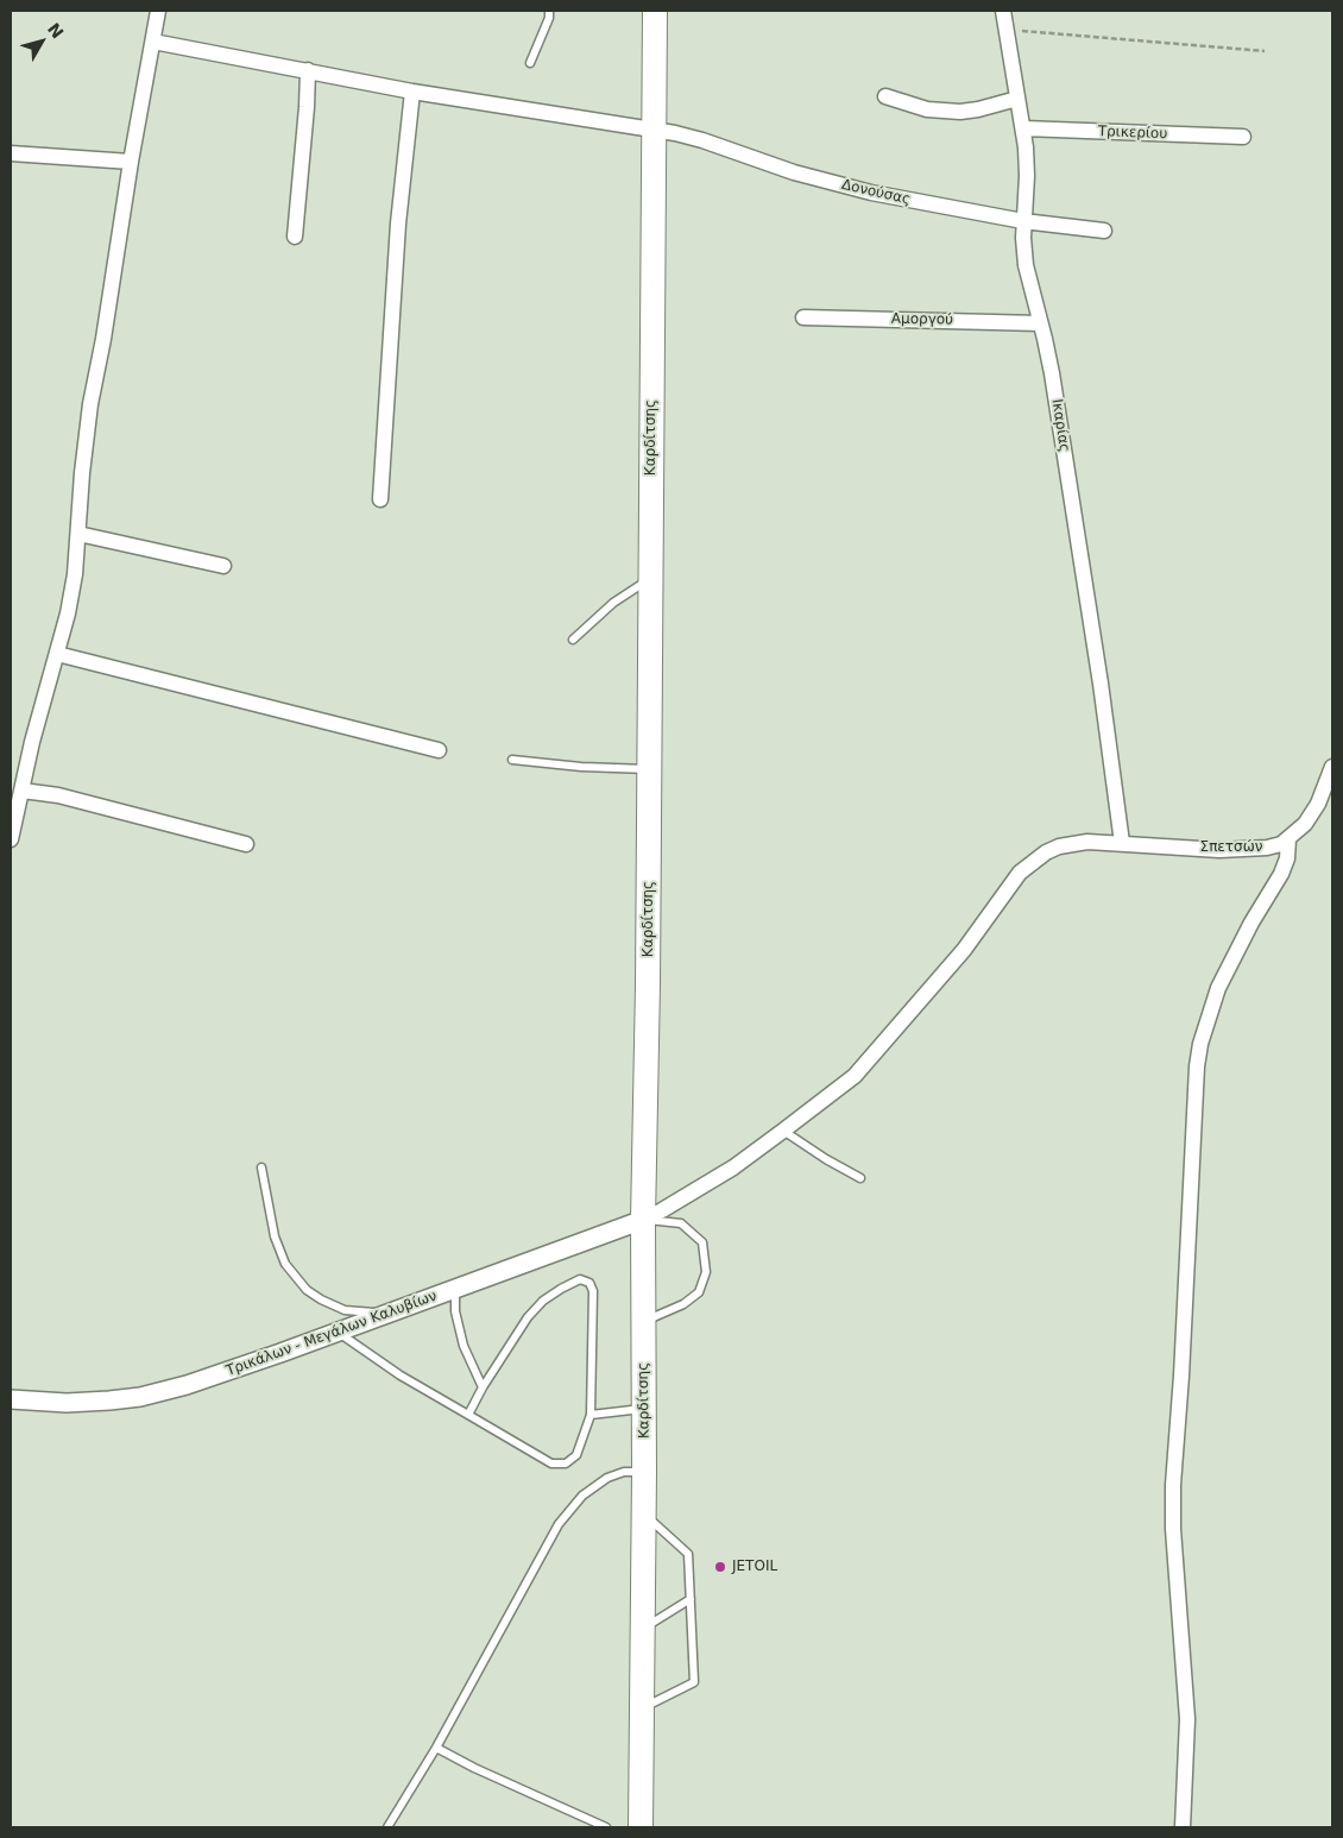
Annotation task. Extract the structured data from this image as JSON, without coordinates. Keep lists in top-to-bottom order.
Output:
{
  "streets": {
    "main road": ["Καρδίτσης"],
    "street": [
      "Τρικερίου",
      "Δονούσας",
      "Αμοργού",
      "Ικαρίας",
      "Σπετσών",
      "Τρικάλων - Μεγάλων Καλυβίων"
    ]
  },
  "crossings": [
    ["Τρικερίου", "Ικαρίας"],
    ["Δονούσας", "Ικαρίας"],
    ["Δονούσας", "Καρδίτσης"],
    ["Αμοργού", "Ικαρίας"],
    ["Ικαρίας", "Σπετσών"],
    ["Καρδίτσης", "Σπετσών"],
    ["Καρδίτσης", "Τρικάλων - Μεγάλων Καλυβίων"],
    ["Σπετσών", "Τρικάλων - Μεγάλων Καλυβίων"]
  ],
  "places": ["JETOIL"],
  "north": "top right"
}
